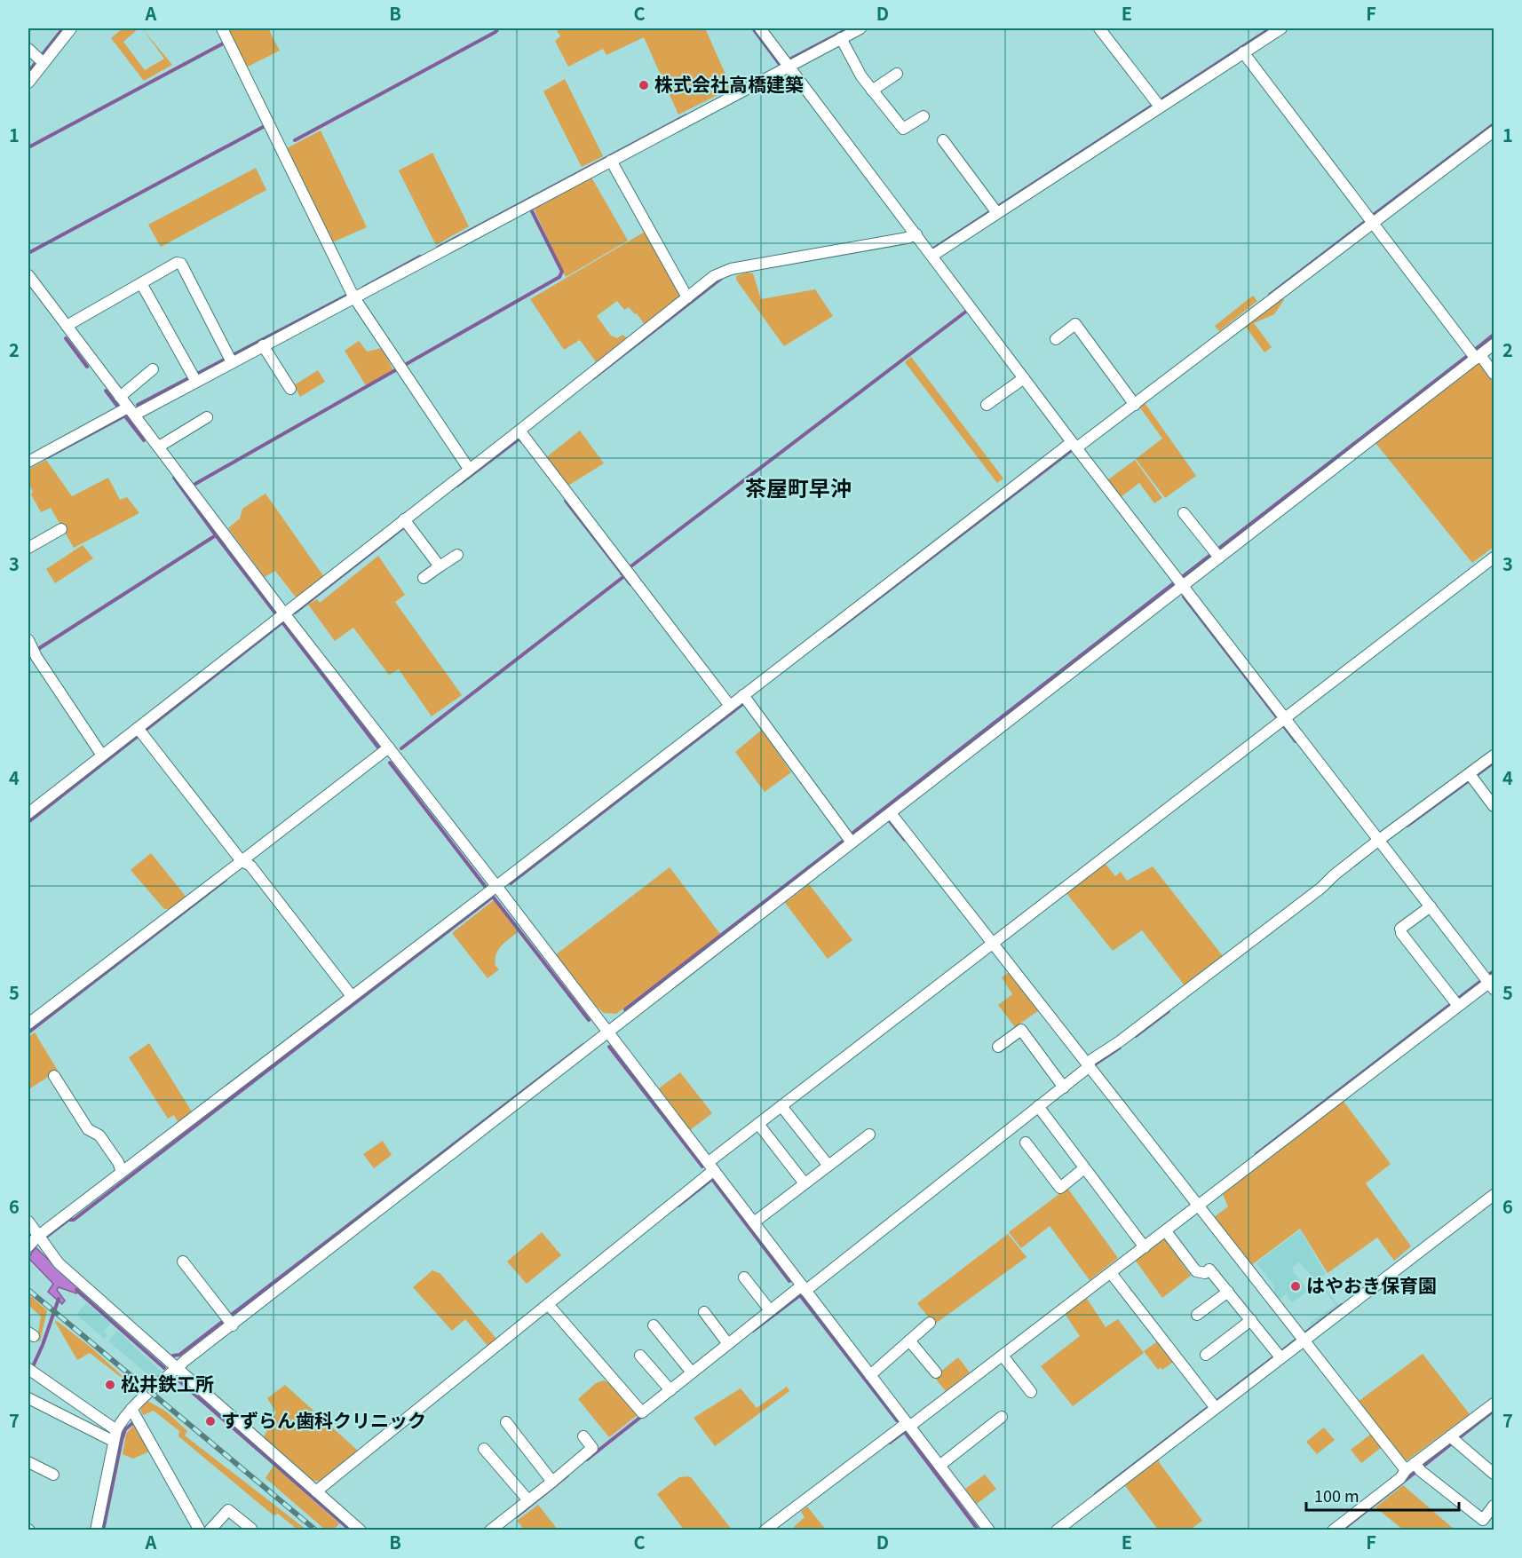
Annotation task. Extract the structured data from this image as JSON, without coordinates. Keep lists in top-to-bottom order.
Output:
{
  "districts": ["茶屋町早沖"],
  "places": [
    "株式会社高橋建築",
    "はやおき保育園",
    "松井鉄工所",
    "すずらん歯科クリニック"
  ],
  "scale_bar": "100 m",
  "grid": {
    "columns": [
      "A",
      "B",
      "C",
      "D",
      "E",
      "F"
    ],
    "rows": [
      "1",
      "2",
      "3",
      "4",
      "5",
      "6",
      "7"
    ]
  }
}
